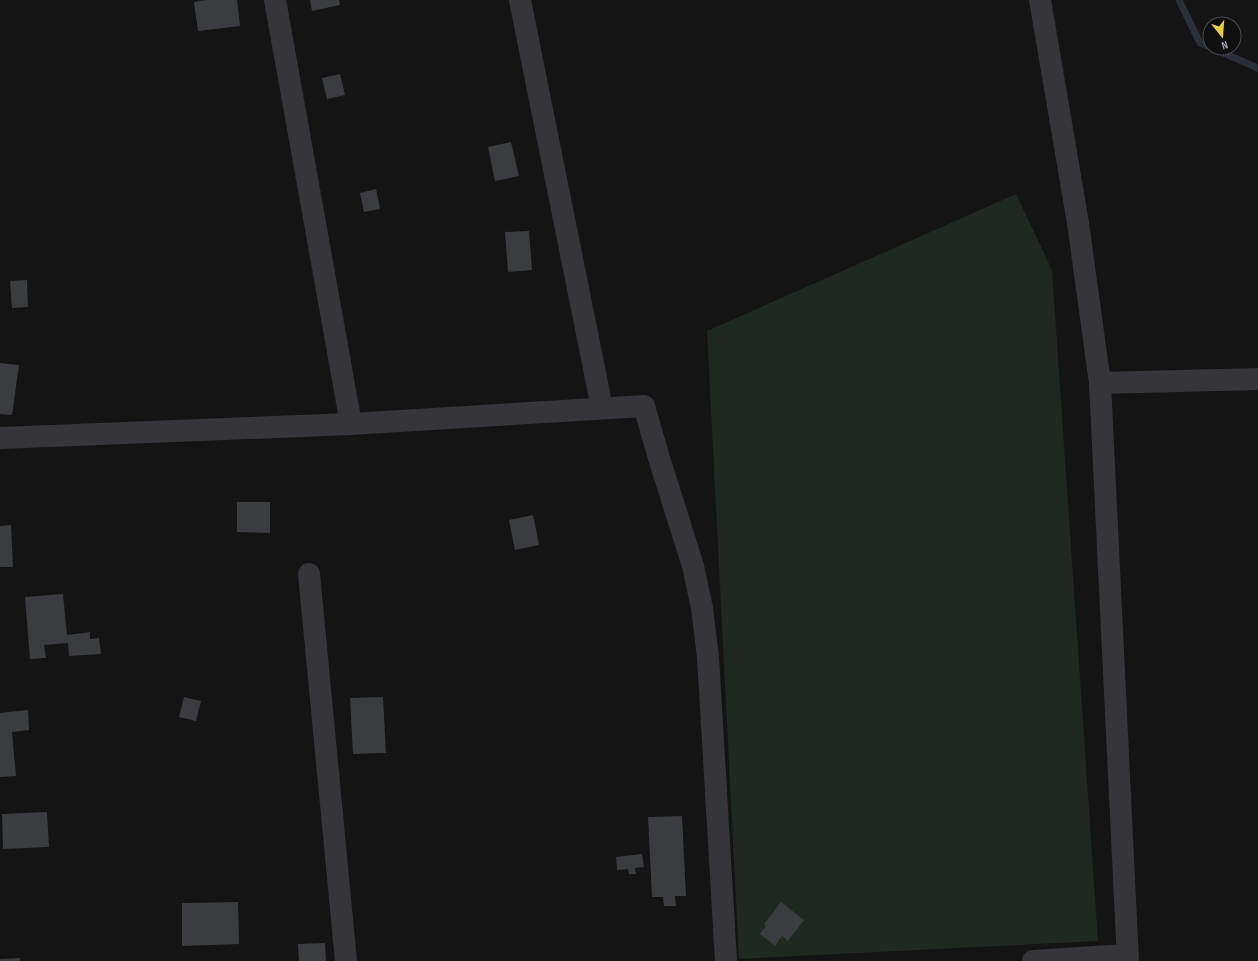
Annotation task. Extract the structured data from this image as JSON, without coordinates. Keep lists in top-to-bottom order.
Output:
{
  "north": "bottom"
}
